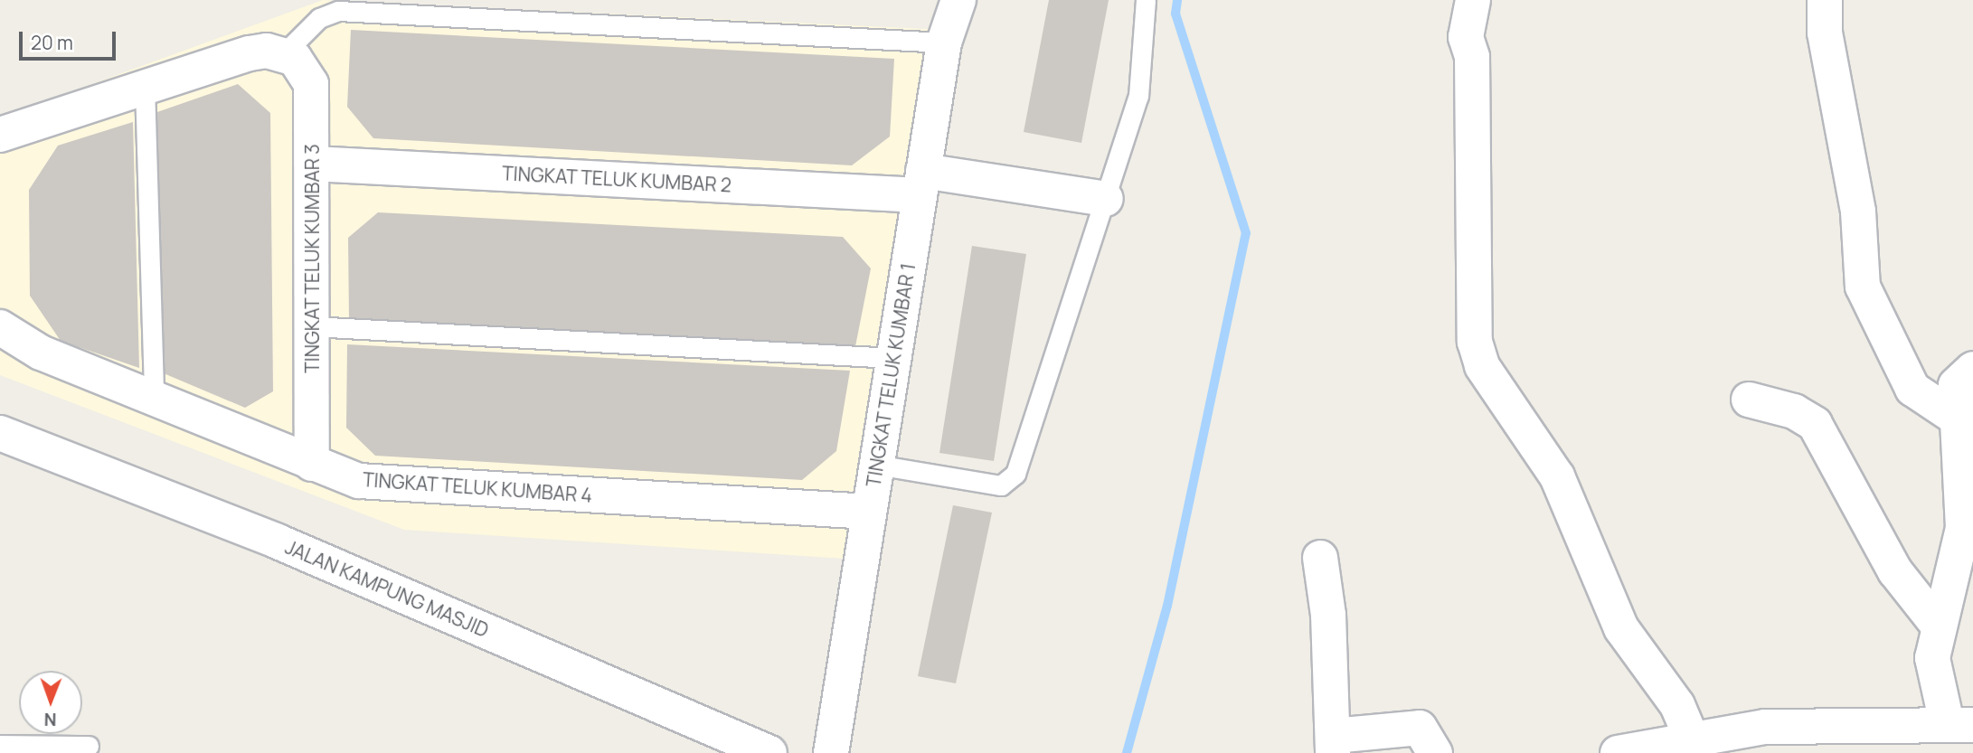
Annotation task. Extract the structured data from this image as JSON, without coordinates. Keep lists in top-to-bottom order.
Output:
{
  "streets": {
    "street": [
      "TINGKAT TELUK KUMBAR 2",
      "TINGKAT TELUK KUMBAR 3",
      "TINGKAT TELUK KUMBAR 1",
      "TINGKAT TELUK KUMBAR 4",
      "JALAN KAMPUNG MASJID"
    ]
  },
  "crossings": [
    ["TINGKAT TELUK KUMBAR 2", "TINGKAT TELUK KUMBAR 3"],
    ["TINGKAT TELUK KUMBAR 2", "TINGKAT TELUK KUMBAR 1"],
    ["TINGKAT TELUK KUMBAR 3", "TINGKAT TELUK KUMBAR 4"],
    ["TINGKAT TELUK KUMBAR 1", "TINGKAT TELUK KUMBAR 4"]
  ],
  "scale_bar": "20 m",
  "north": "bottom"
}
